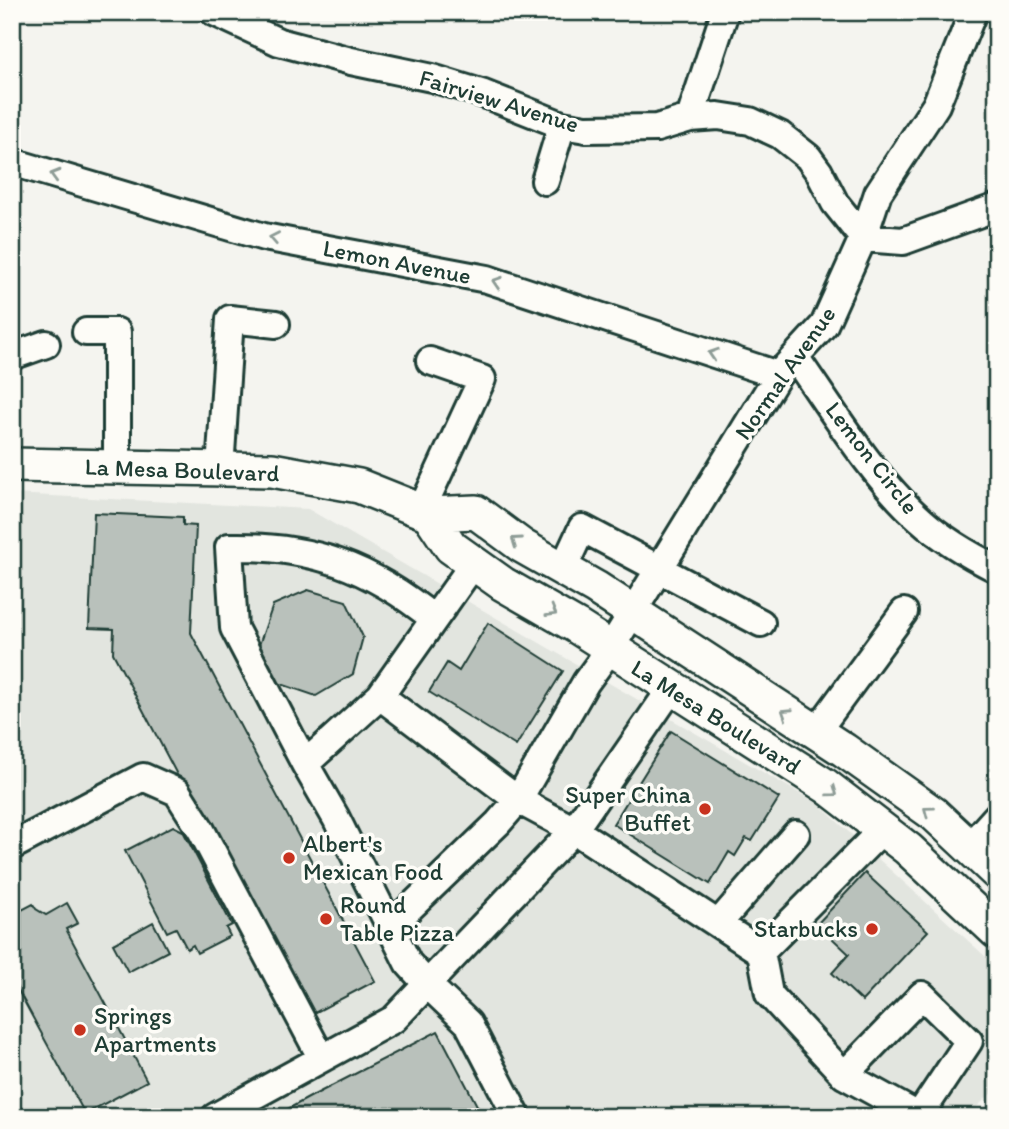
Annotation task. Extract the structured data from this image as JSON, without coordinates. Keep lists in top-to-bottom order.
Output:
{
  "streets": {
    "main road": ["La Mesa Boulevard"],
    "street": [
      "Fairview Avenue",
      "Lemon Avenue",
      "Normal Avenue",
      "Lemon Circle"
    ]
  },
  "crossings": [
    ["Fairview Avenue", "Normal Avenue"],
    ["Lemon Avenue", "Normal Avenue"],
    ["Lemon Avenue", "Lemon Circle"],
    ["Normal Avenue", "Lemon Circle"],
    ["Normal Avenue", "La Mesa Boulevard"]
  ],
  "one_way": ["Lemon Avenue"],
  "places": [
    "Super China Buffet",
    "Albert's Mexican Food",
    "Round Table Pizza",
    "Starbucks",
    "Springs Apartments"
  ]
}
